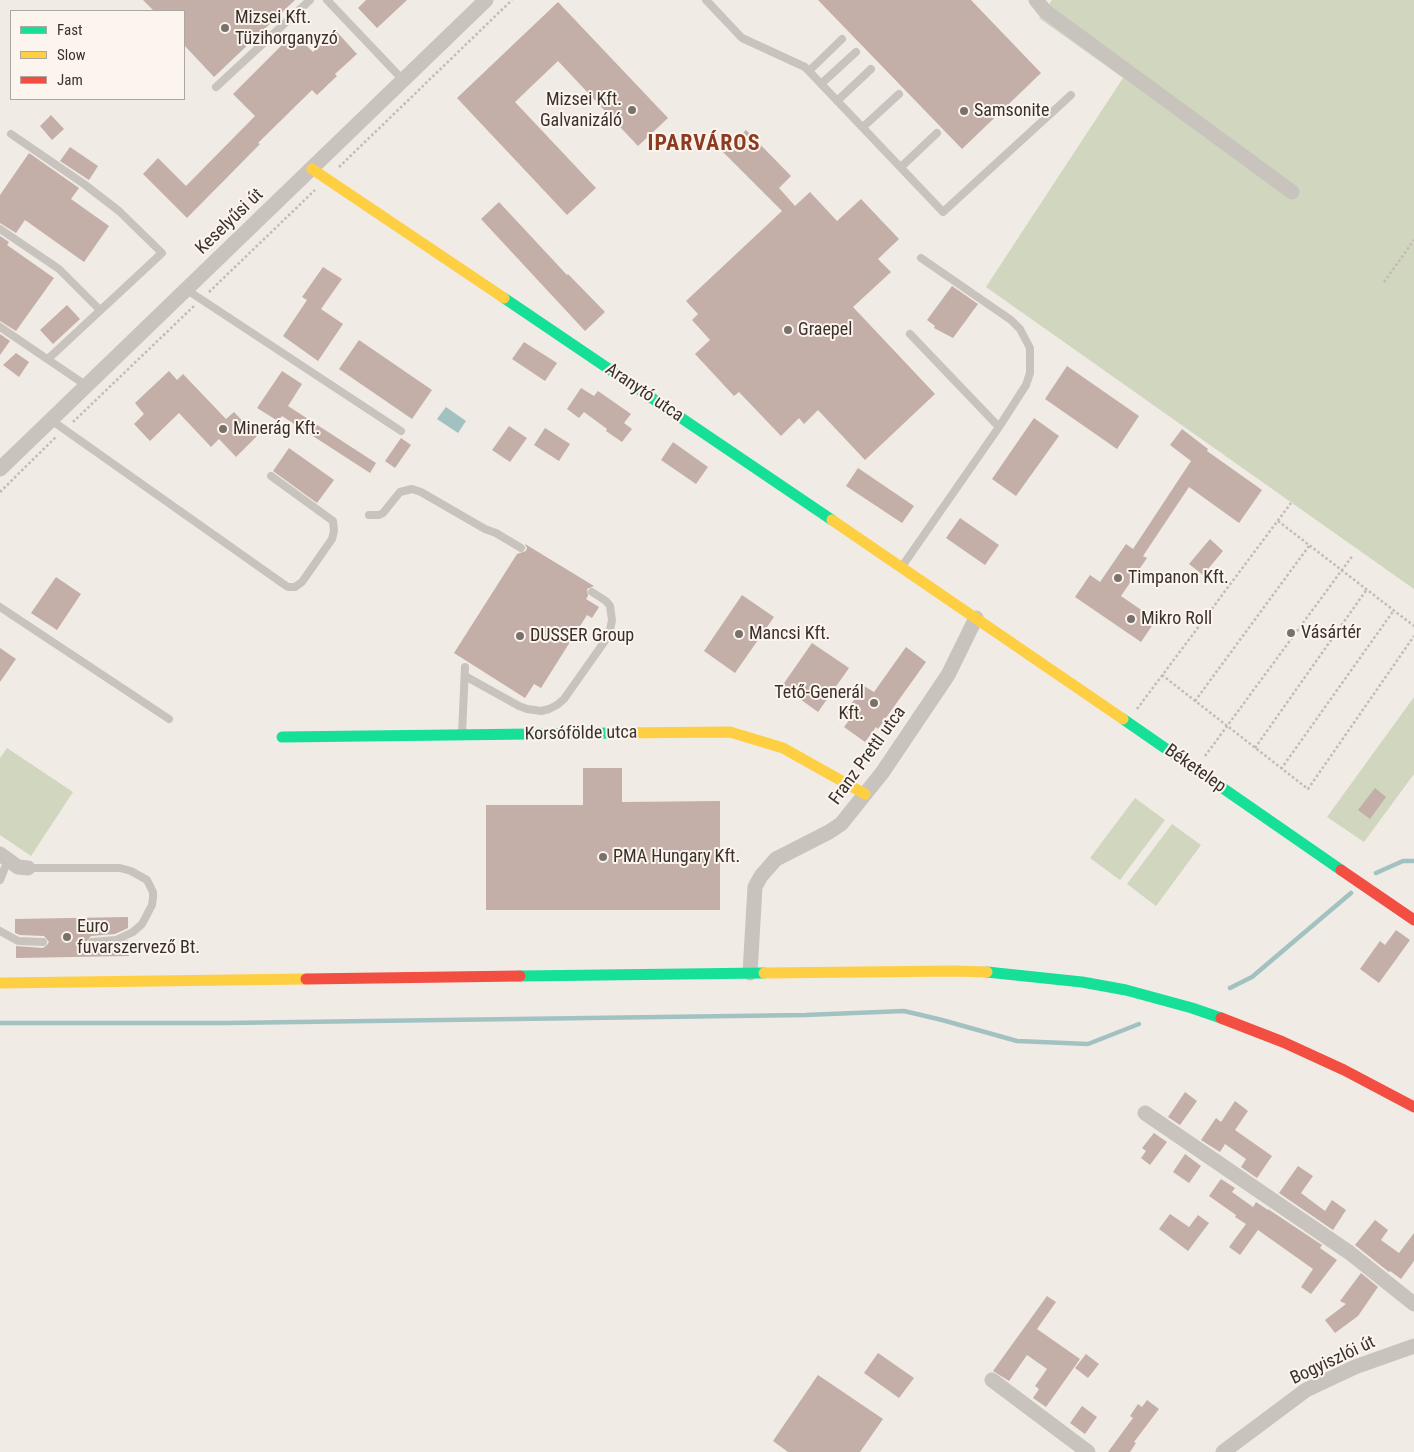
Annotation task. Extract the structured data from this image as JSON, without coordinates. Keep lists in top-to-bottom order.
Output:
{
  "streets": {
    "street": [
      "Keselyűsi út",
      "Aranytó utca",
      "Korsófölde utca",
      "Franz Prettl utca",
      "Béketelep",
      "Bogyiszlói út"
    ]
  },
  "crossings": [
    ["Keselyűsi út", "Aranytó utca"],
    ["Aranytó utca", "Franz Prettl utca"],
    ["Aranytó utca", "Béketelep"],
    ["Korsófölde utca", "Franz Prettl utca"],
    ["Franz Prettl utca", "Béketelep"]
  ],
  "districts": ["IPARVÁROS"],
  "places": [
    "Mizsei Kft. Tüzihorganyzó",
    "Mizsei Kft. Galvanizáló",
    "Samsonite",
    "Graepel",
    "Minerág Kft.",
    "Timpanon Kft.",
    "Mikro Roll",
    "Vásártér",
    "Mancsi Kft.",
    "DUSSER Group",
    "Tető-Generál Kft.",
    "PMA Hungary Kft.",
    "Euro fuvarszervező Bt."
  ],
  "legend": ["Fast", "Slow", "Jam"]
}
